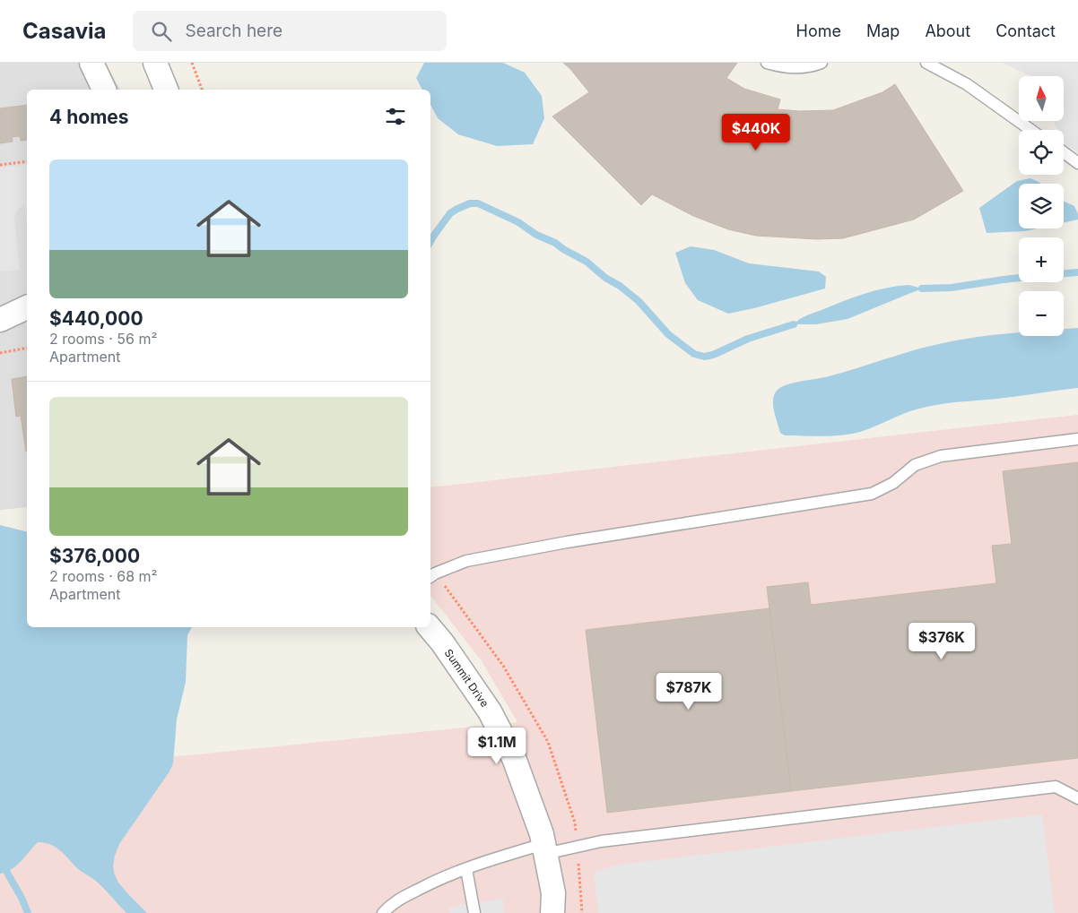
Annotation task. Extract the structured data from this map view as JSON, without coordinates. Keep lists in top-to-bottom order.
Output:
{
  "streets": {
    "street": ["Summit Drive"]
  },
  "north": "top",
  "page": {
    "header": "Casavia",
    "search": "Search here",
    "nav": [
      "Home",
      "Map",
      "About",
      "Contact"
    ],
    "map_buttons": ["+", "−"],
    "heading": "4 homes",
    "price": [
      "$440K",
      "$376K",
      "$787K",
      "$1.1M"
    ],
    "list": [
      {
        "name": "$440,000",
        "note": "2 rooms · 56 m² · Apartment"
      },
      {
        "name": "$376,000",
        "note": "2 rooms · 68 m² · Apartment"
      }
    ]
  }
}
